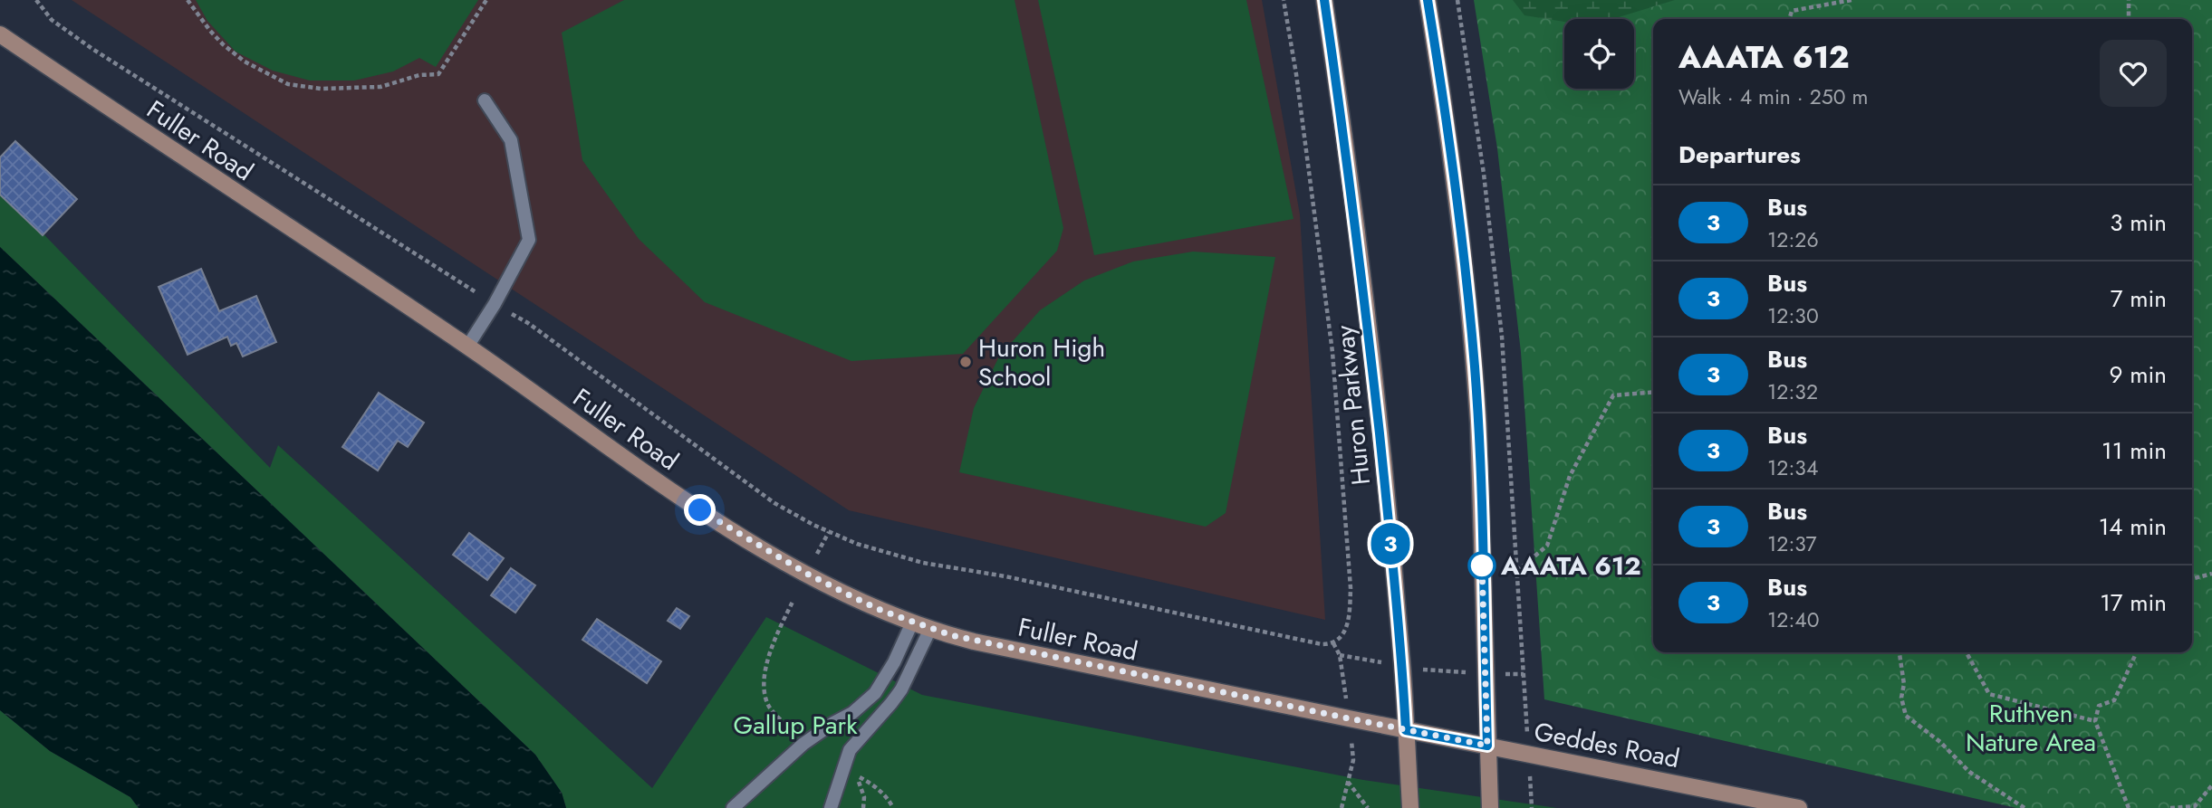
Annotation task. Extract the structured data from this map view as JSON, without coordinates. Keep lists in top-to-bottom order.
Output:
{
  "streets": {
    "main road": ["Fuller Road", "Huron Parkway", "Geddes Road"]
  },
  "crossings": [
    ["Fuller Road", "Huron Parkway"],
    ["Fuller Road", "Geddes Road"],
    ["Huron Parkway", "Geddes Road"]
  ],
  "parks": ["Ruthven Nature Area", "Gallup Park"],
  "places": ["Huron High School", "AAATA 612"],
  "lines": ["bus line 3"],
  "page": {
    "on_map": "3",
    "heading": [
      ["AAATA 612", "Walk · 4 min · 250 m"],
      "Departures"
    ],
    "list": [
      {
        "mark": "3",
        "name": "Bus",
        "note": "12:26",
        "value": "3 min"
      },
      {
        "mark": "3",
        "name": "Bus",
        "note": "12:30",
        "value": "7 min"
      },
      {
        "mark": "3",
        "name": "Bus",
        "note": "12:32",
        "value": "9 min"
      },
      {
        "mark": "3",
        "name": "Bus",
        "note": "12:34",
        "value": "11 min"
      },
      {
        "mark": "3",
        "name": "Bus",
        "note": "12:37",
        "value": "14 min"
      },
      {
        "mark": "3",
        "name": "Bus",
        "note": "12:40",
        "value": "17 min"
      }
    ]
  }
}
